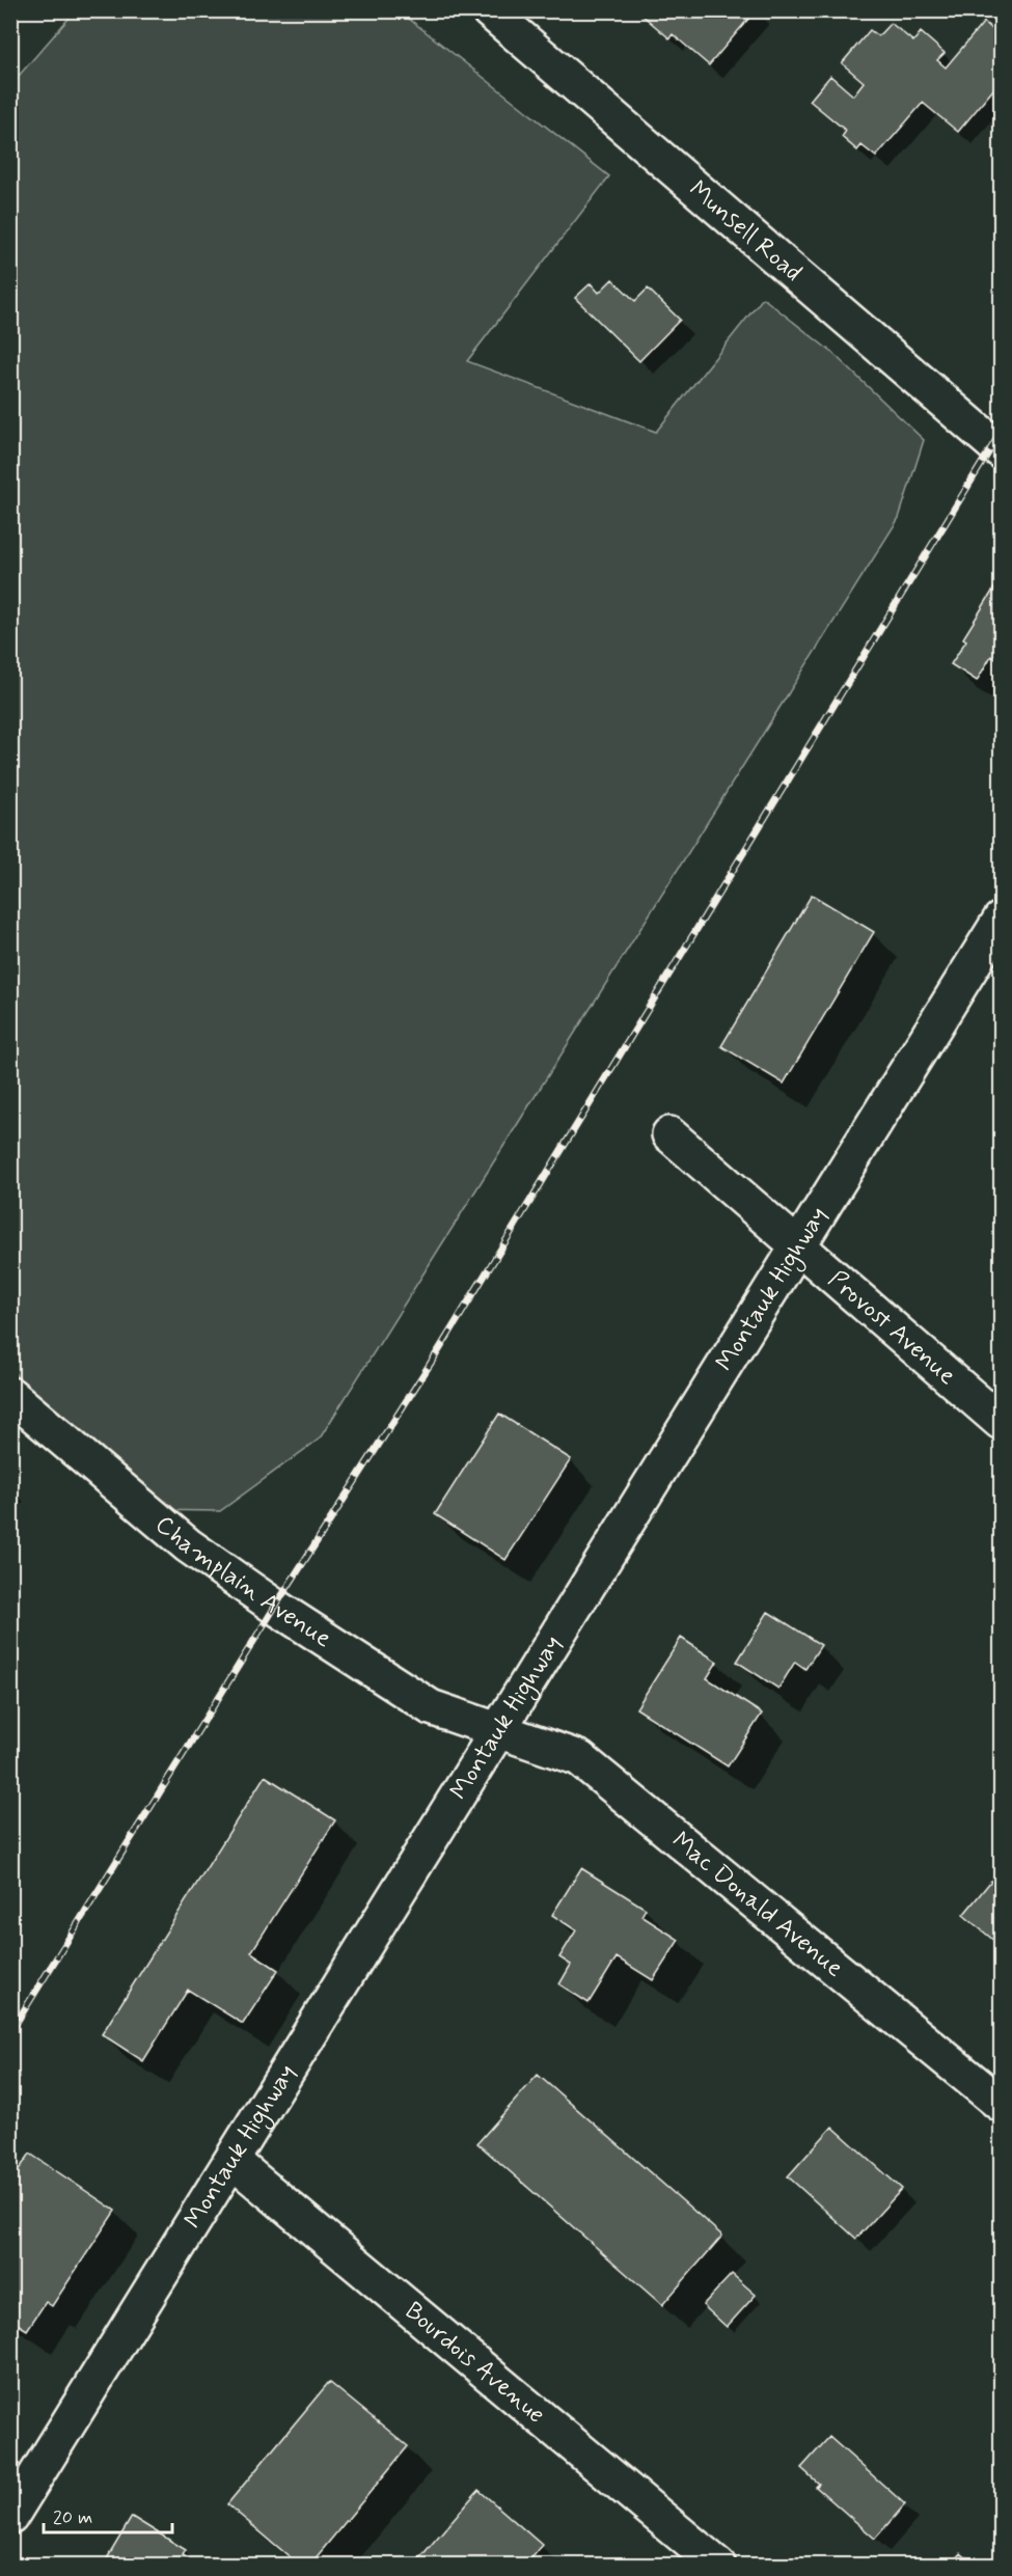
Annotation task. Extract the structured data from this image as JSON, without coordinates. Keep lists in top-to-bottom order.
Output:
{
  "streets": {
    "street": [
      "Munsell Road",
      "Montauk Highway",
      "Provost Avenue",
      "Champlain Avenue",
      "Mac Donald Avenue",
      "Bourdois Avenue"
    ]
  },
  "crossings": [
    ["Montauk Highway", "Provost Avenue"],
    ["Montauk Highway", "Champlain Avenue"],
    ["Montauk Highway", "Mac Donald Avenue"],
    ["Montauk Highway", "Bourdois Avenue"],
    ["Champlain Avenue", "Mac Donald Avenue"]
  ],
  "scale_bar": "20 m"
}
